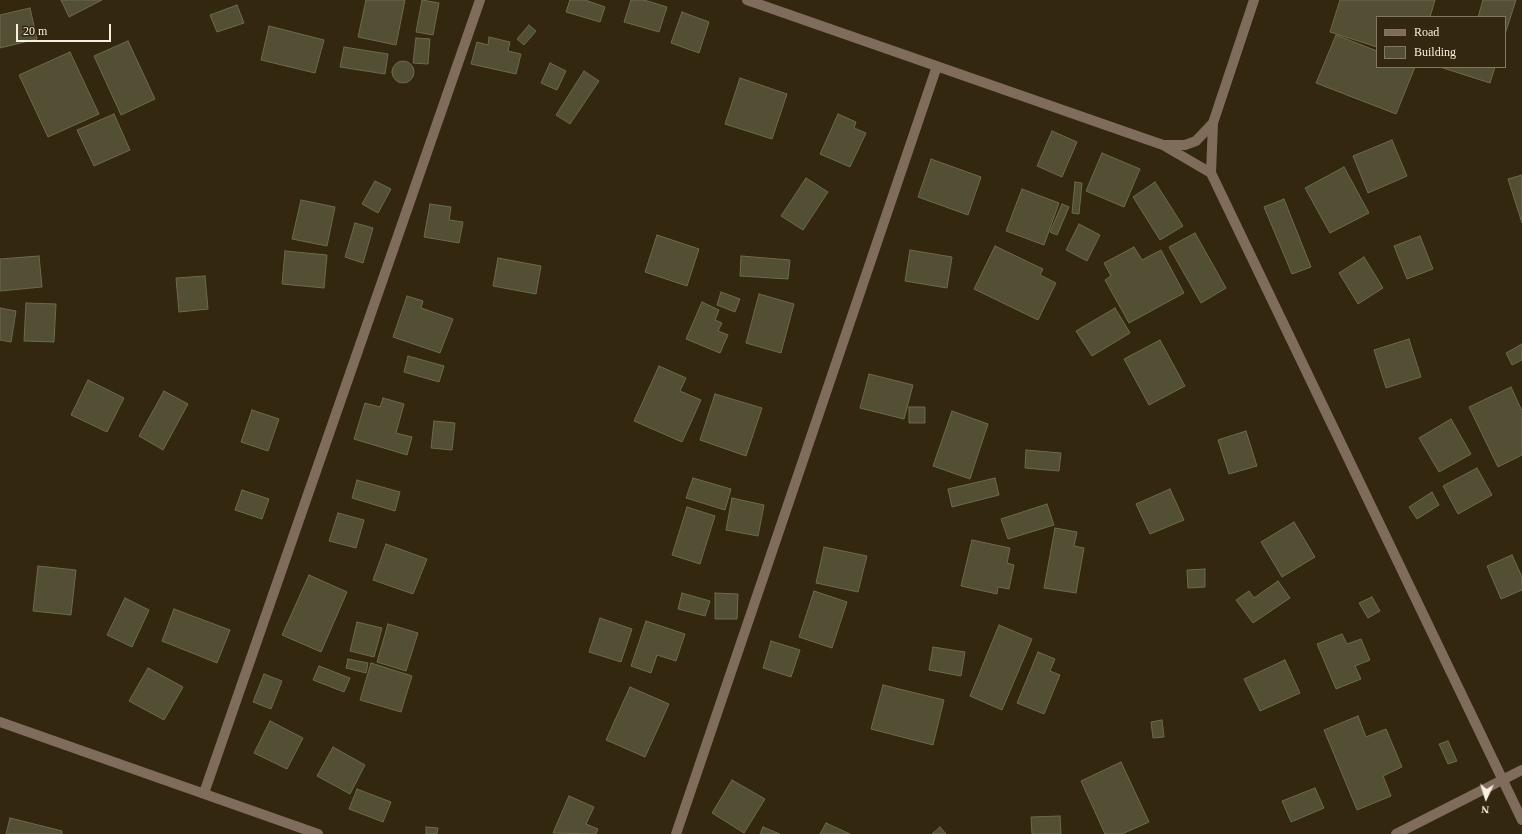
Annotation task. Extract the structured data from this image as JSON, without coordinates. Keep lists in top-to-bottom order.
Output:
{
  "legend": ["Road", "Building"],
  "scale_bar": "20 m",
  "north": "bottom"
}
